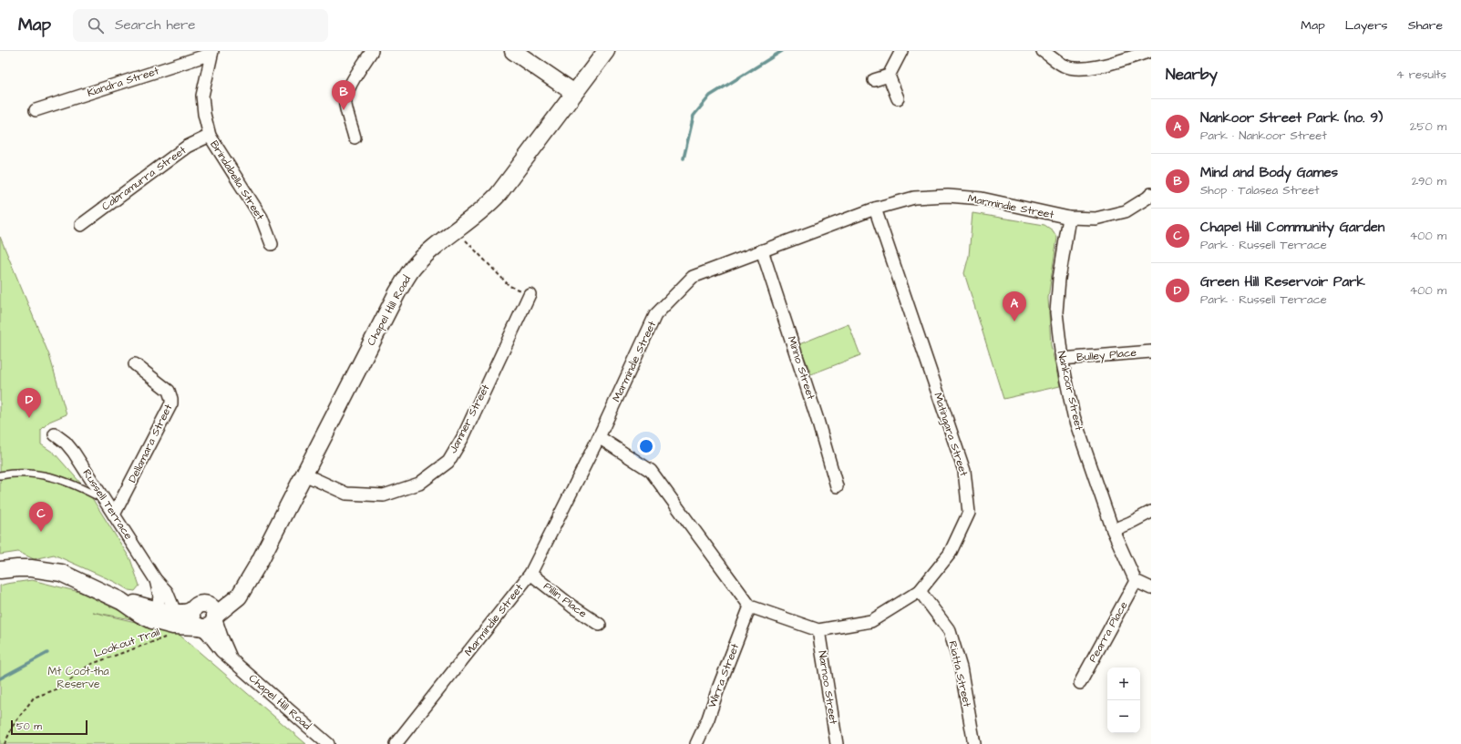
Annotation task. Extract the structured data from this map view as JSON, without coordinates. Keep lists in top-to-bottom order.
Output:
{
  "streets": {
    "main road": ["Chapel Hill Road"],
    "street": [
      "Kiandra Street",
      "Cabramurra Street",
      "Brindabella Street",
      "Marmindie Street",
      "Bulley Place",
      "Minno Street",
      "Nankoor Street",
      "Jamner Street",
      "Matingara Street",
      "Dellamara Street",
      "Russell Terrace",
      "Pillin Place",
      "Pearra Place",
      "Riatta Street",
      "Wirra Street",
      "Narnoo Street"
    ],
    "path": ["Lookout Trail"]
  },
  "crossings": [
    ["Kiandra Street", "Brindabella Street"],
    ["Cabramurra Street", "Brindabella Street"],
    ["Marmindie Street", "Minno Street"],
    ["Marmindie Street", "Nankoor Street"],
    ["Marmindie Street", "Matingara Street"],
    ["Marmindie Street", "Pillin Place"],
    ["Chapel Hill Road", "Jamner Street"],
    ["Bulley Place", "Nankoor Street"],
    ["Nankoor Street", "Pearra Place"],
    ["Matingara Street", "Riatta Street"],
    ["Matingara Street", "Wirra Street"],
    ["Matingara Street", "Narnoo Street"],
    ["Dellamara Street", "Russell Terrace"],
    ["Russell Terrace", "Lookout Trail"]
  ],
  "parks": ["Mt Coot-tha Reserve"],
  "scale_bar": "50 m",
  "page": {
    "header": "Map",
    "search": "Search here",
    "nav": ["Map", "Layers", "Share"],
    "heading": ["Nearby", "4 results"],
    "pins": [
      "B",
      "A",
      "D",
      "C"
    ],
    "list": [
      {
        "mark": "A",
        "name": "Nankoor Street Park (no. 9)",
        "note": "Park · Nankoor Street",
        "value": "250 m"
      },
      {
        "mark": "B",
        "name": "Mind and Body Games",
        "note": "Shop · Talasea Street",
        "value": "290 m"
      },
      {
        "mark": "C",
        "name": "Chapel Hill Community Garden",
        "note": "Park · Russell Terrace",
        "value": "400 m"
      },
      {
        "mark": "D",
        "name": "Green Hill Reservoir Park",
        "note": "Park · Russell Terrace",
        "value": "400 m"
      }
    ],
    "map_buttons": ["+", "−"],
    "scale": "50 m"
  }
}
